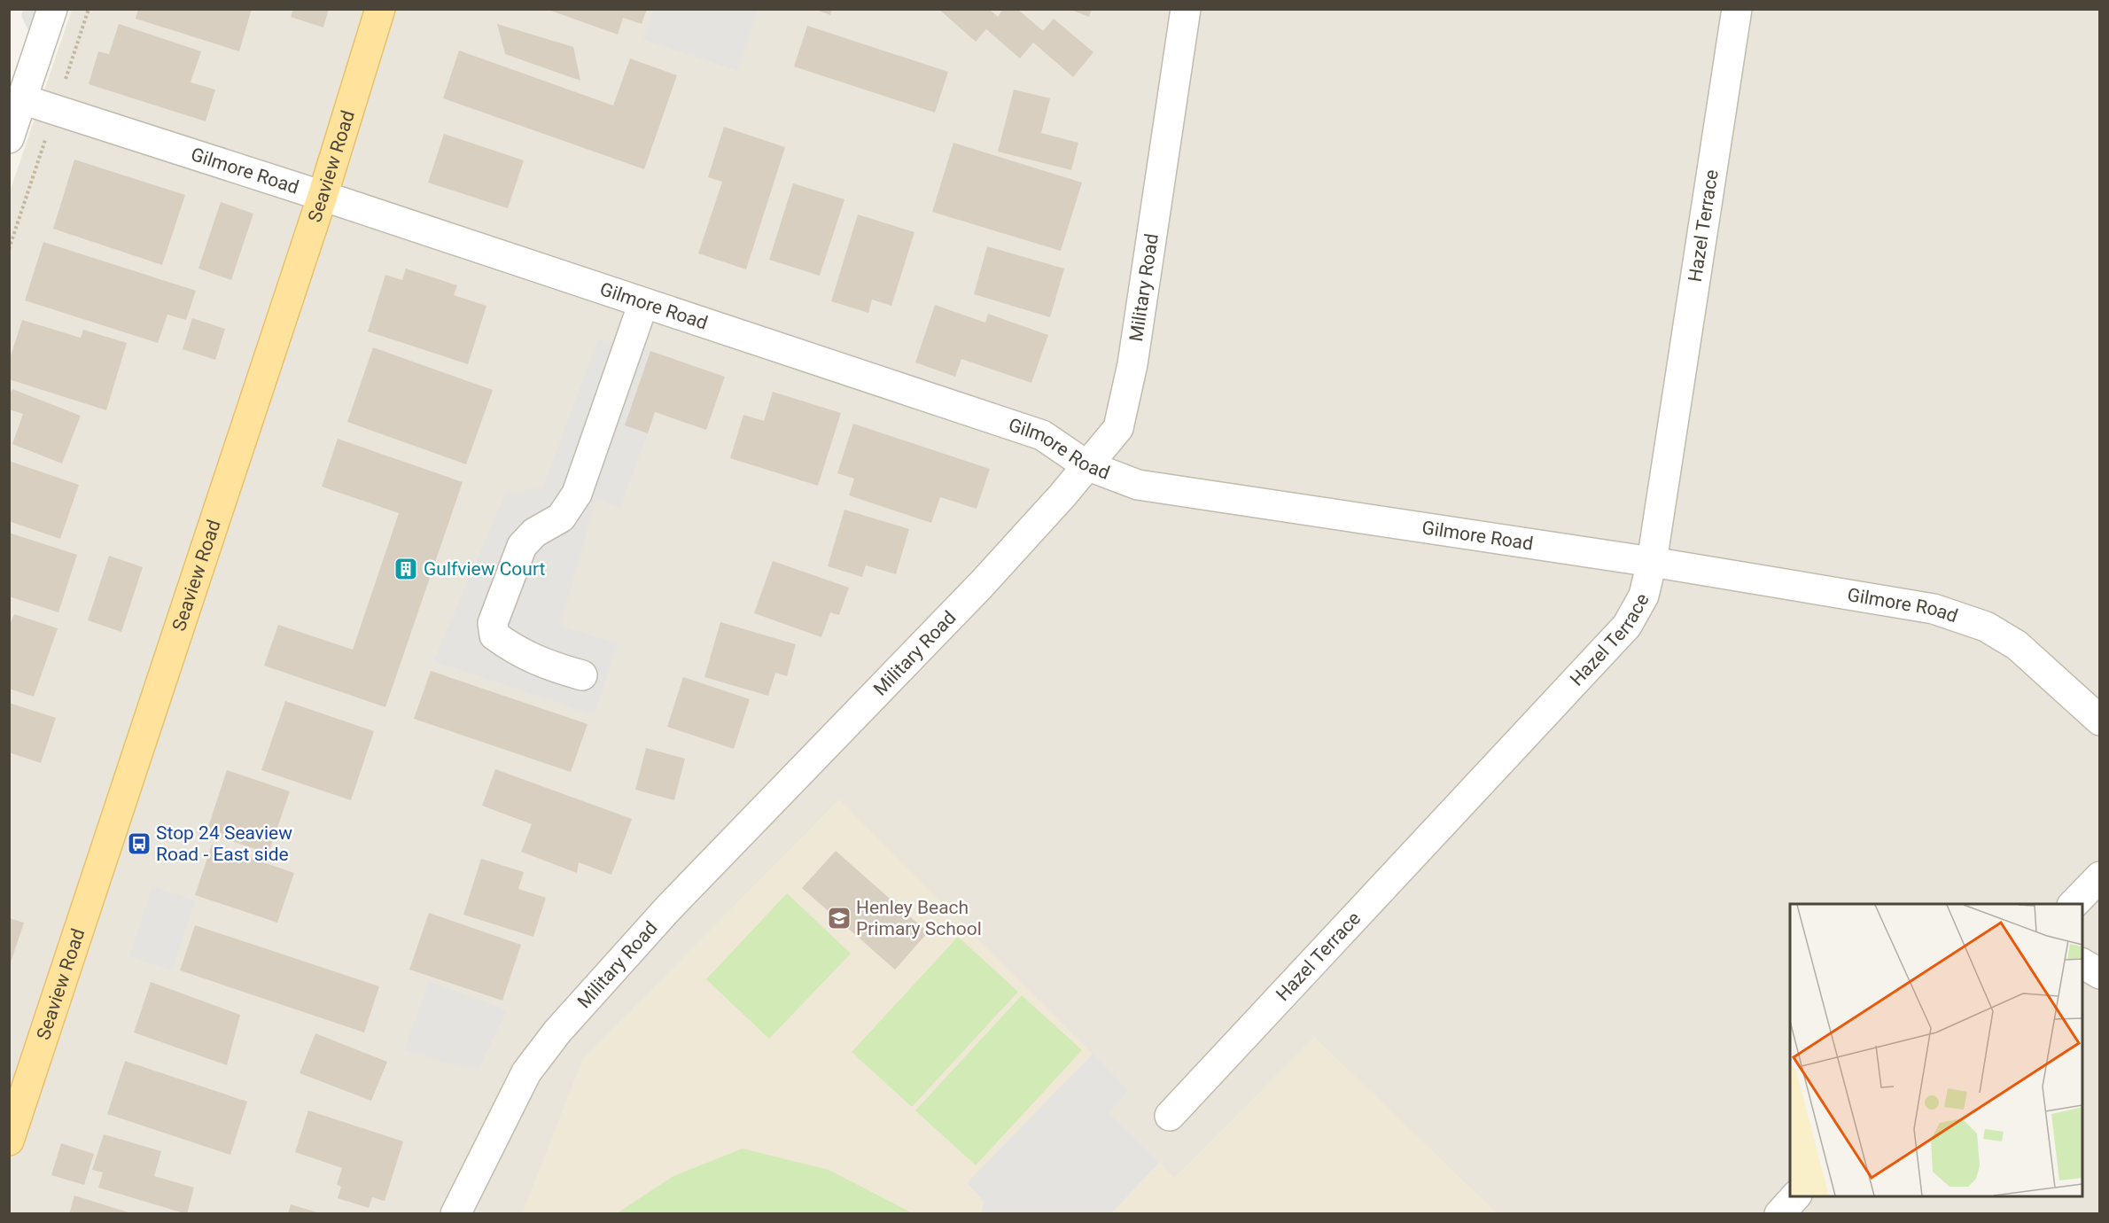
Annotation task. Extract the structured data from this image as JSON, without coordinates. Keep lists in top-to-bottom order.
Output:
{
  "streets": {
    "main road": ["Seaview Road"],
    "street": ["Gilmore Road", "Hazel Terrace", "Military Road"]
  },
  "crossings": [
    ["Seaview Road", "Gilmore Road"],
    ["Gilmore Road", "Hazel Terrace"],
    ["Gilmore Road", "Military Road"]
  ],
  "places": {
    "building": ["Gulfview Court"],
    "bus stop": ["Stop 24 Seaview Road - East side"],
    "school or university": ["Henley Beach Primary School"]
  }
}
